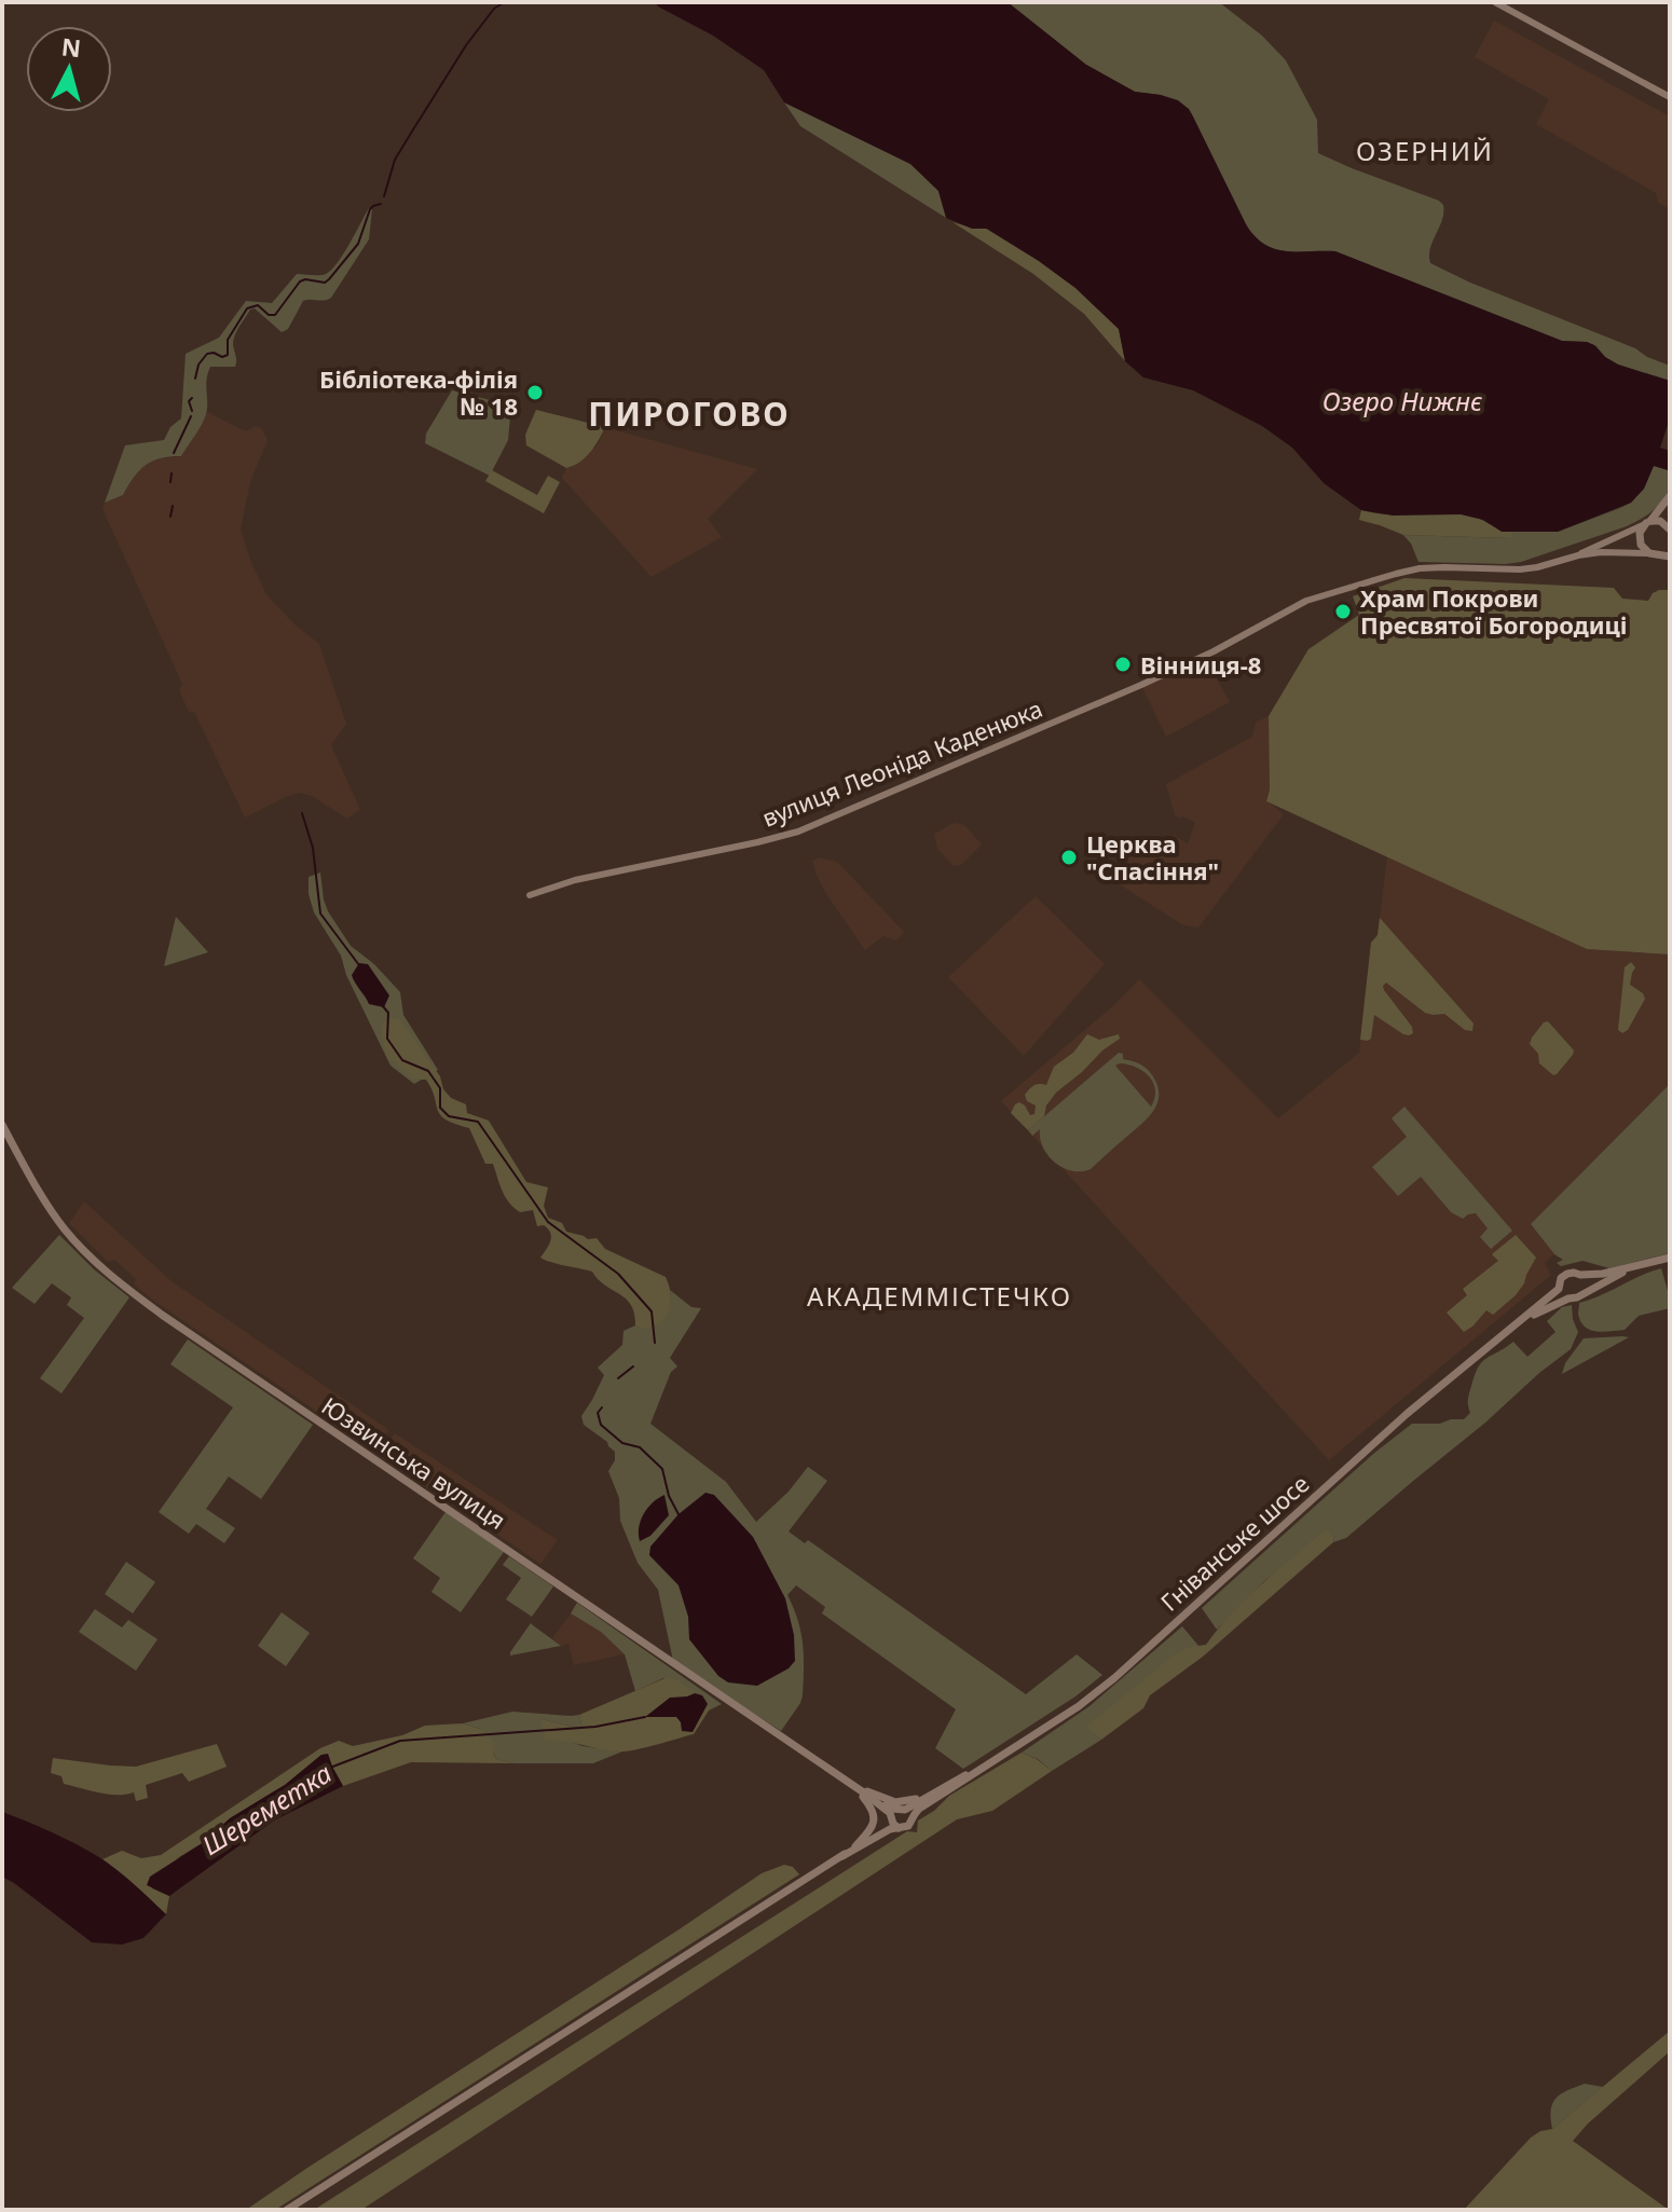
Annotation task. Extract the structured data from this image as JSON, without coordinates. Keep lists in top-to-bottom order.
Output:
{
  "streets": {
    "main road": ["Юзвинська вулиця", "Гніванське шосе"],
    "street": ["вулиця Леоніда Каденюка"]
  },
  "districts": ["ОЗЕРНИЙ", "ПИРОГОВО", "АКАДЕММІСТЕЧКО"],
  "water": ["Озеро Нижнє", "Шереметка"],
  "places": [
    "Бібліотека-філія № 18",
    "Храм Покрови Пресвятої Богородиці",
    "Вінниця-8",
    "Церква \"Спасіння\""
  ],
  "north": "top"
}
